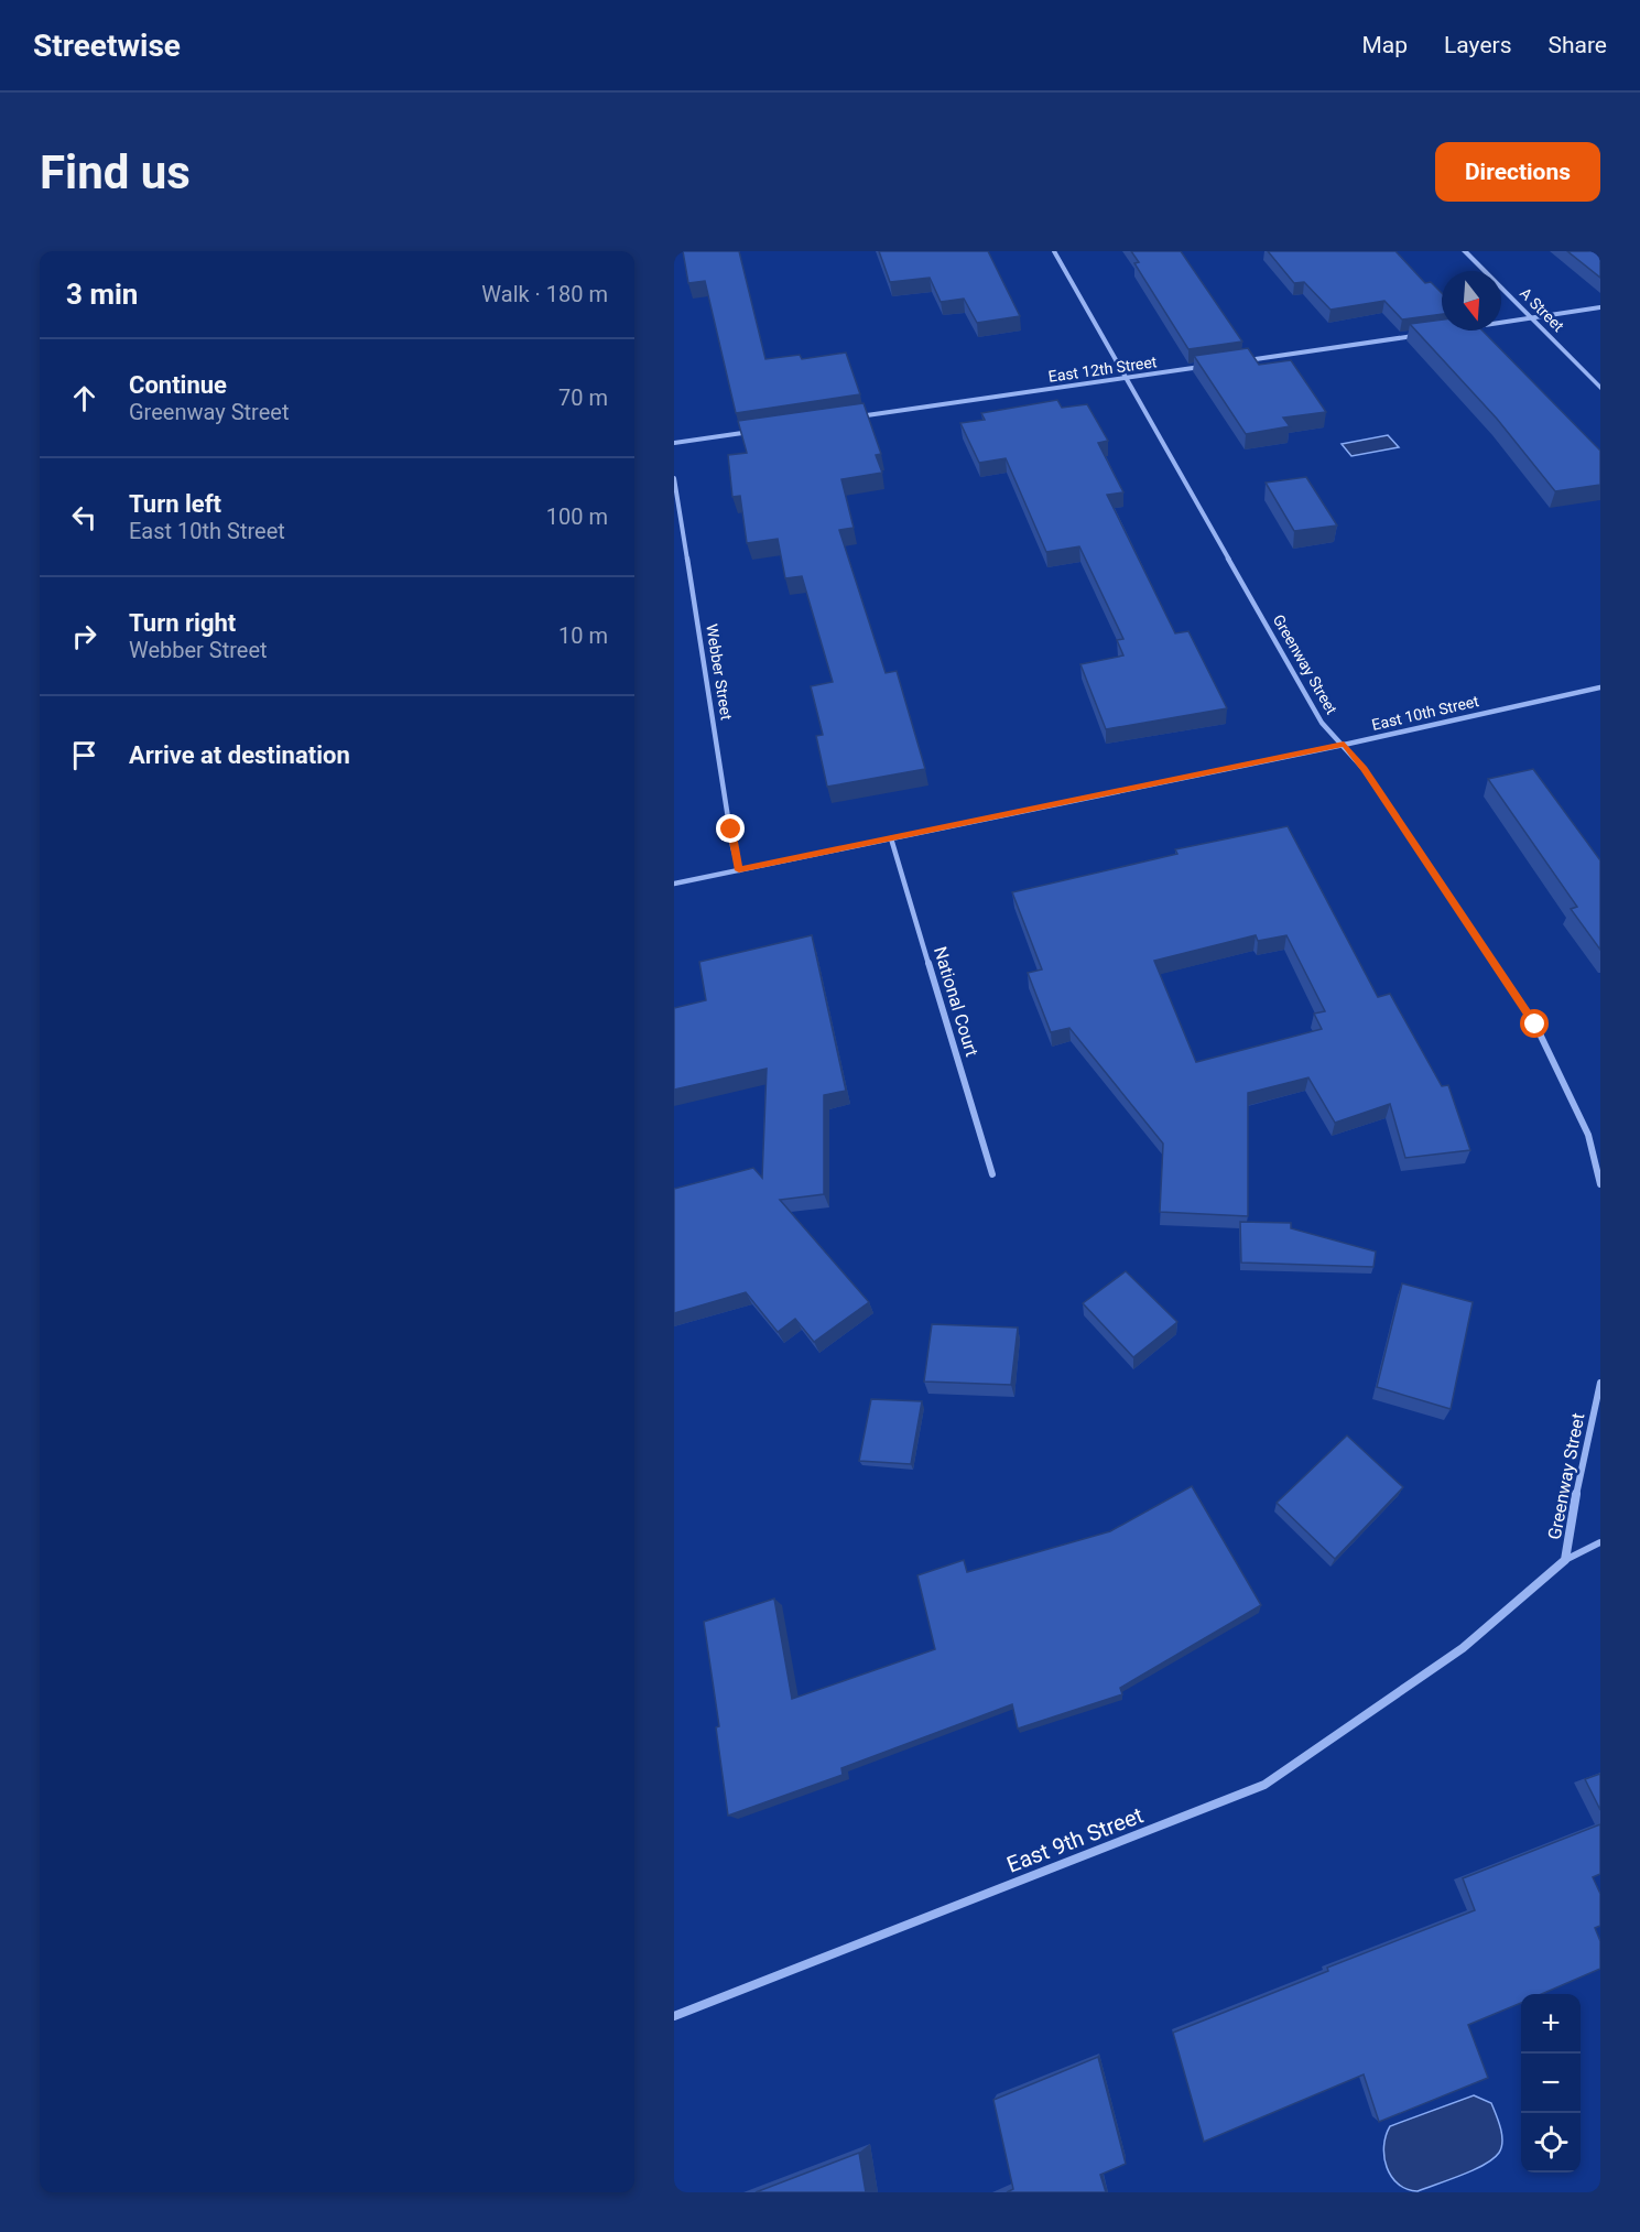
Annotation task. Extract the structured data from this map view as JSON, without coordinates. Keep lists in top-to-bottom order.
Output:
{
  "streets": {
    "street": [
      "A Street",
      "East 12th Street",
      "Greenway Street",
      "Webber Street",
      "East 10th Street",
      "National Court",
      "East 9th Street"
    ]
  },
  "crossings": [
    ["East 12th Street", "Greenway Street"],
    ["Greenway Street", "East 10th Street"],
    ["Greenway Street", "East 9th Street"],
    ["Webber Street", "East 10th Street"],
    ["East 10th Street", "National Court"]
  ],
  "north": "bottom",
  "page": {
    "header": "Streetwise",
    "nav": ["Map", "Layers", "Share"],
    "buttons": "Directions",
    "title": "Find us",
    "heading": ["3 min", "Walk · 180 m"],
    "list": [
      ["Continue", "Greenway Street", "70 m"],
      ["Turn left", "East 10th Street", "100 m"],
      ["Turn right", "Webber Street", "10 m"],
      "Arrive at destination"
    ],
    "map_buttons": ["+", "−"]
  }
}
